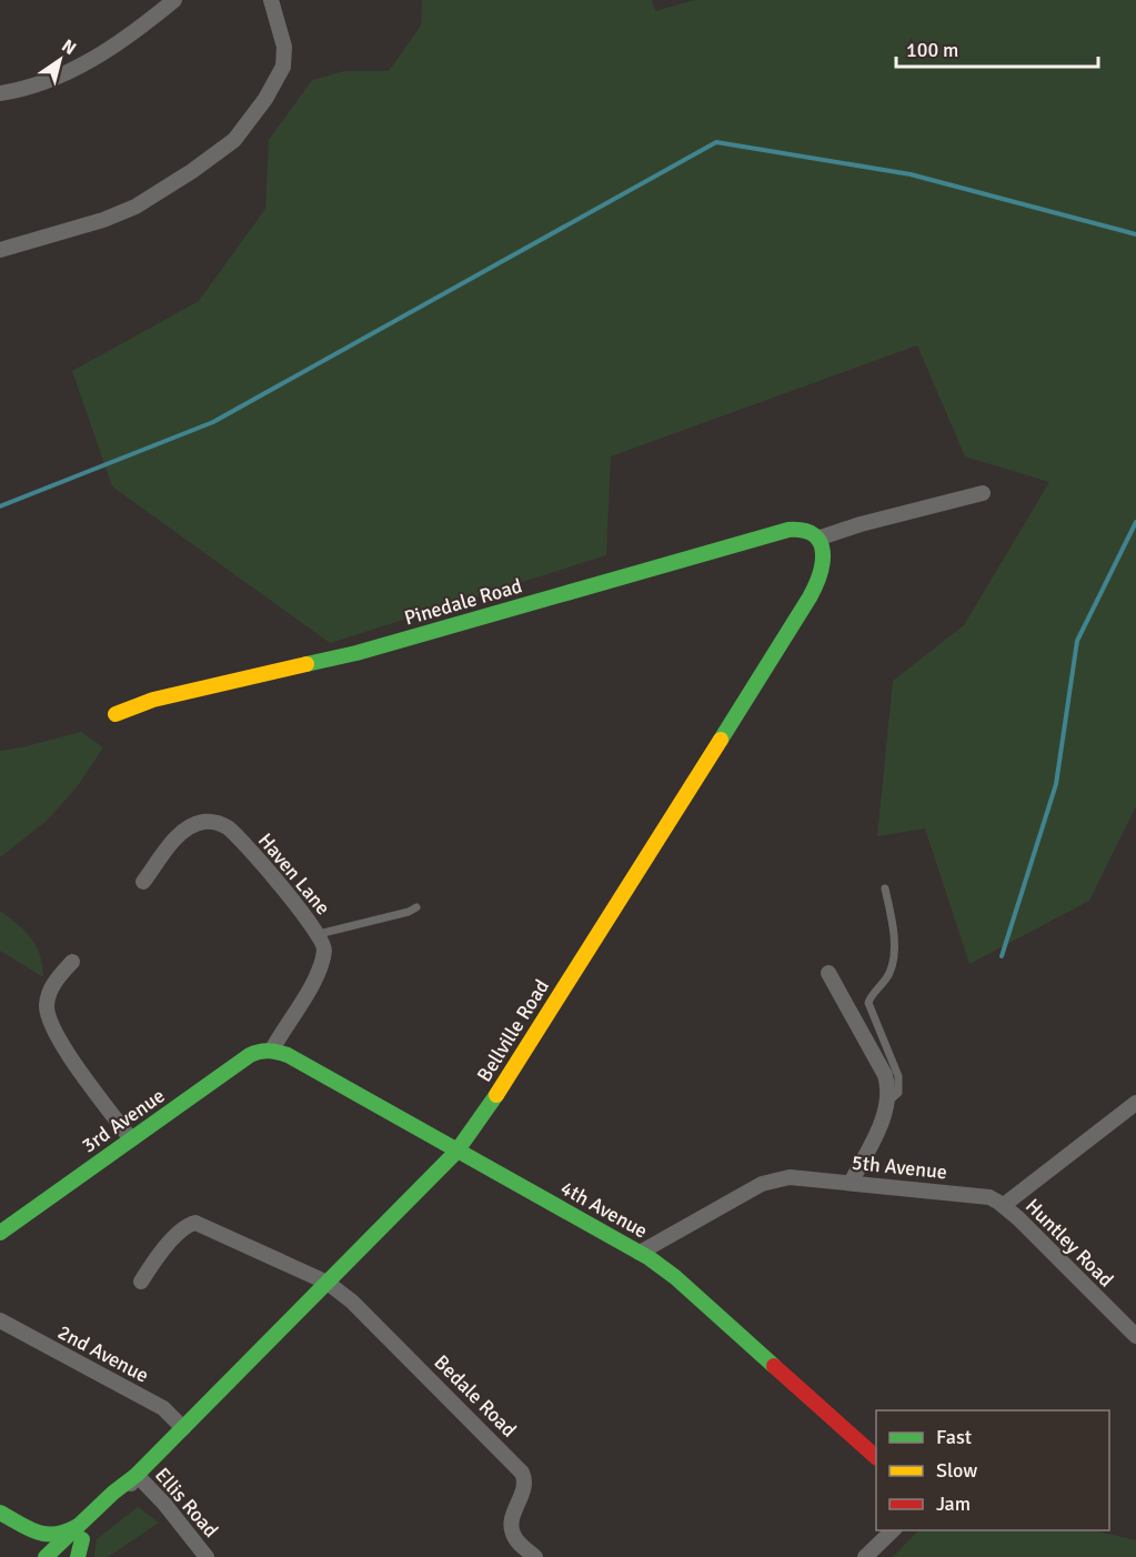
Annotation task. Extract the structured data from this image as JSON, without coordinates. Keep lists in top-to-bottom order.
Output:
{
  "streets": {
    "main road": [
      "Pinedale Road",
      "Bellville Road",
      "3rd Avenue",
      "4th Avenue"
    ],
    "street": [
      "Haven Lane",
      "5th Avenue",
      "Huntley Road",
      "2nd Avenue",
      "Bedale Road",
      "Ellis Road"
    ]
  },
  "crossings": [
    ["Pinedale Road", "Bellville Road"],
    ["Haven Lane", "3rd Avenue"],
    ["Haven Lane", "4th Avenue"],
    ["Bellville Road", "4th Avenue"],
    ["Bellville Road", "2nd Avenue"],
    ["Bellville Road", "Bedale Road"],
    ["Bellville Road", "Ellis Road"],
    ["3rd Avenue", "4th Avenue"],
    ["5th Avenue", "4th Avenue"],
    ["5th Avenue", "Huntley Road"]
  ],
  "legend": ["Fast", "Slow", "Jam"],
  "scale_bar": "100 m",
  "north": "top right"
}
